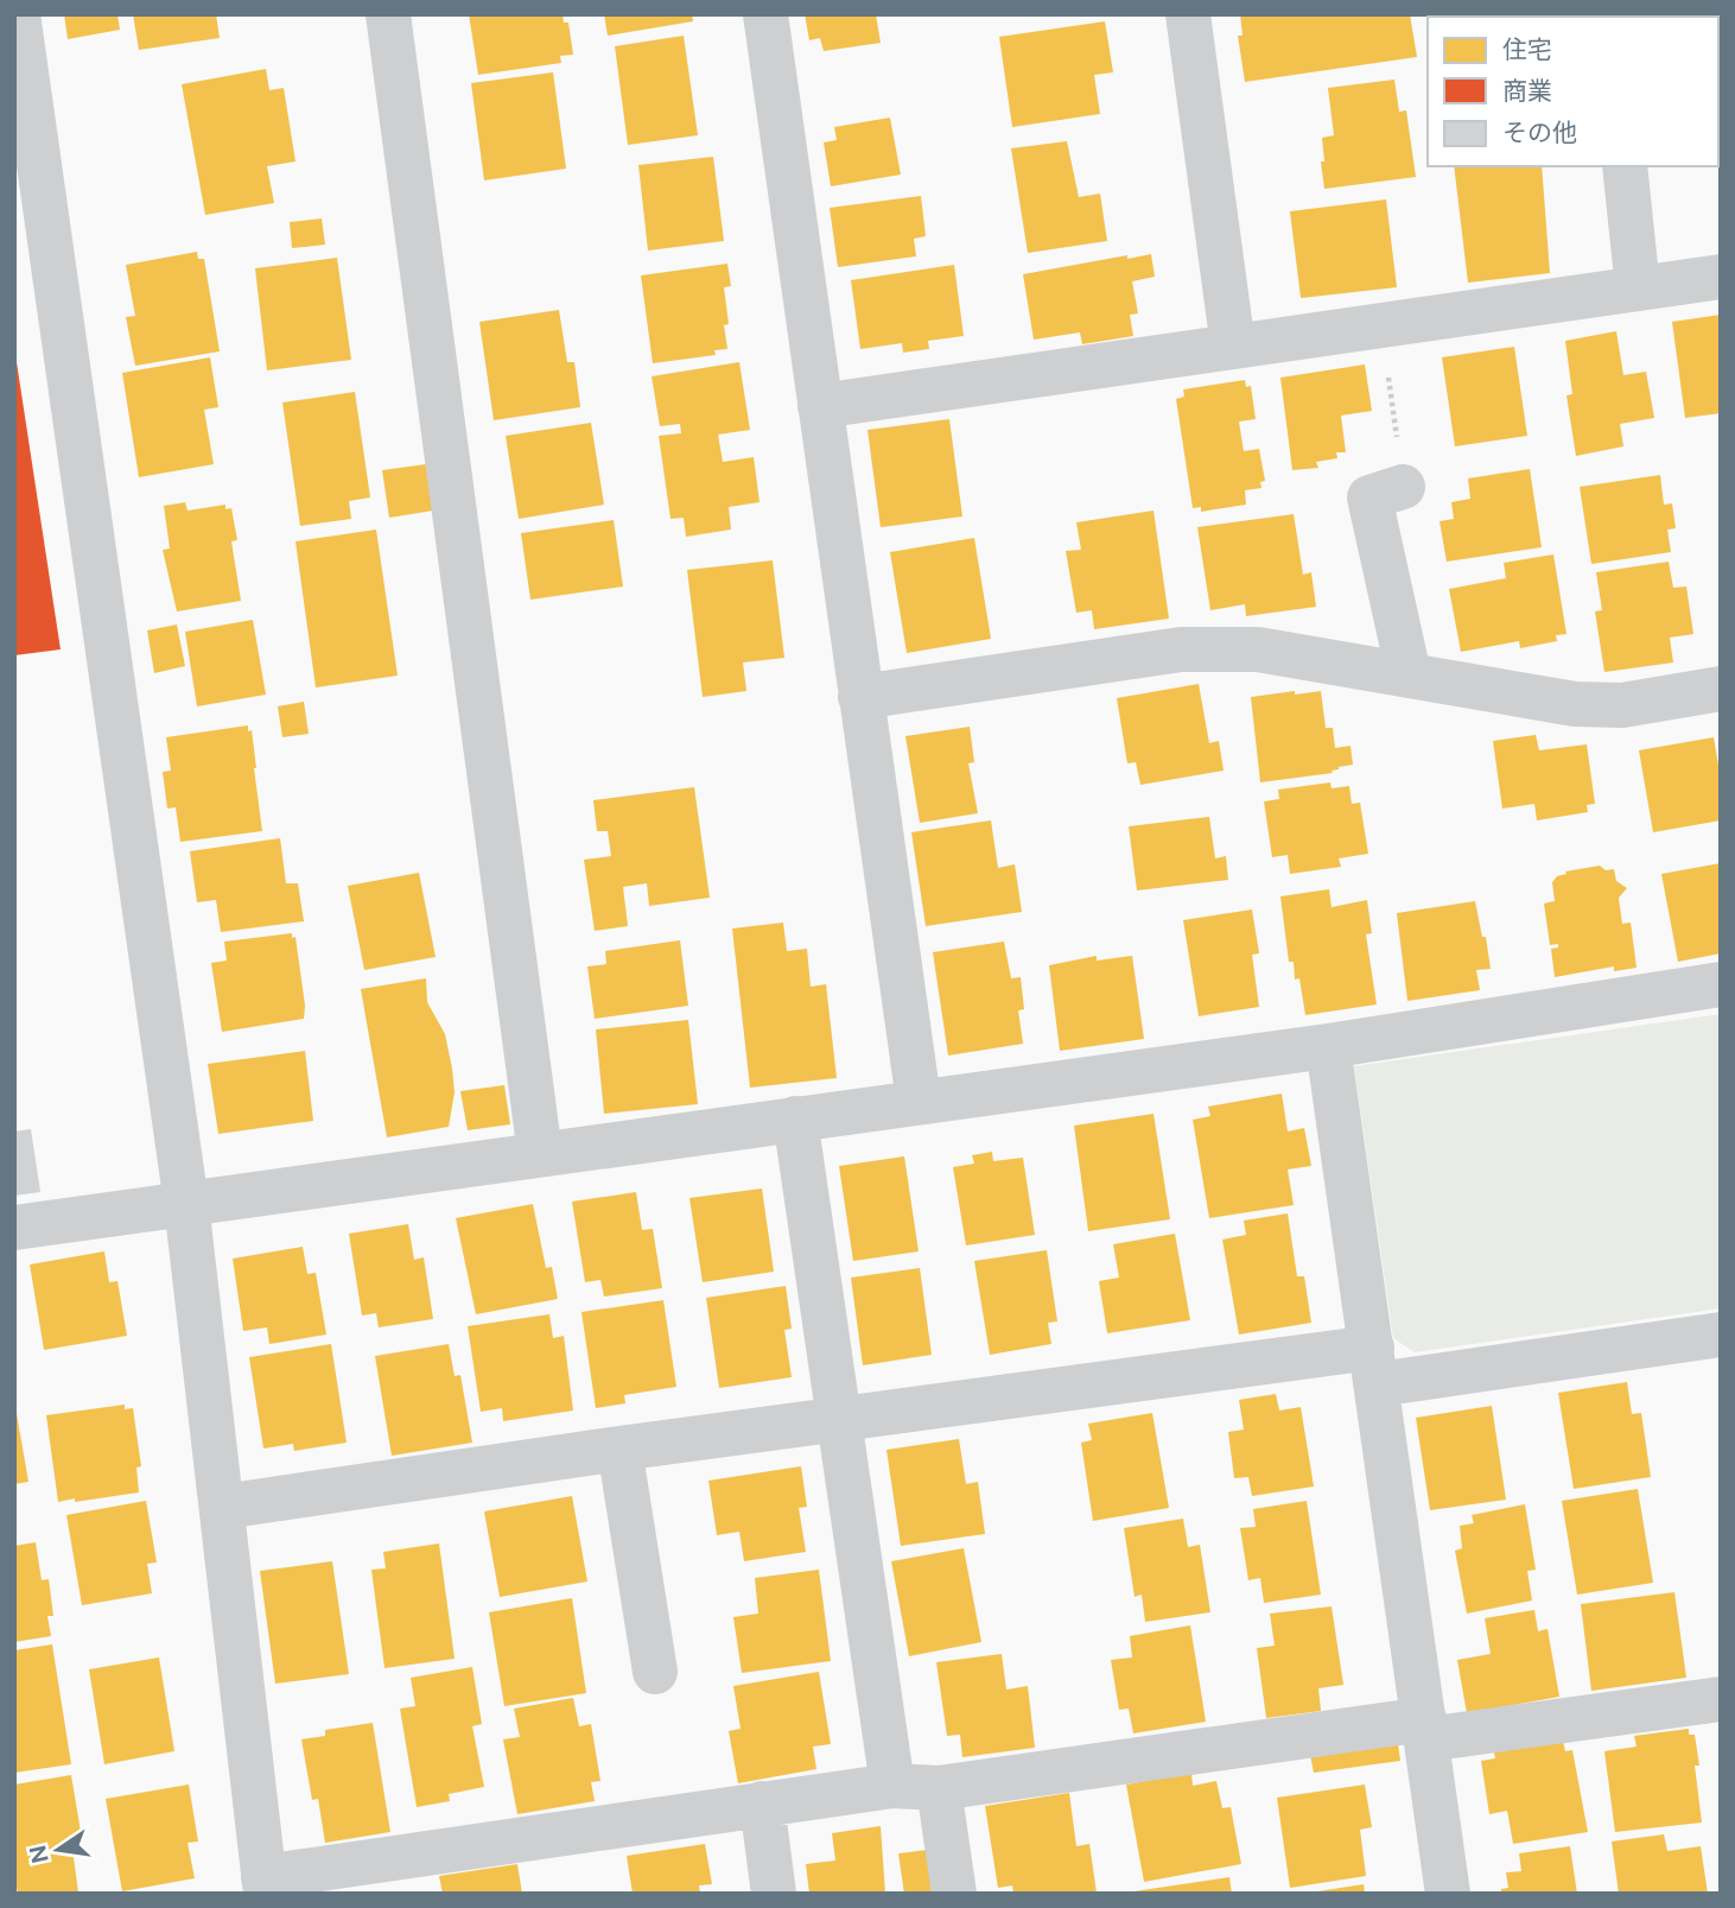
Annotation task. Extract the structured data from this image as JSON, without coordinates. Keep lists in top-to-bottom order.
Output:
{
  "legend": ["住宅", "商業", "その他"],
  "north": "left"
}
